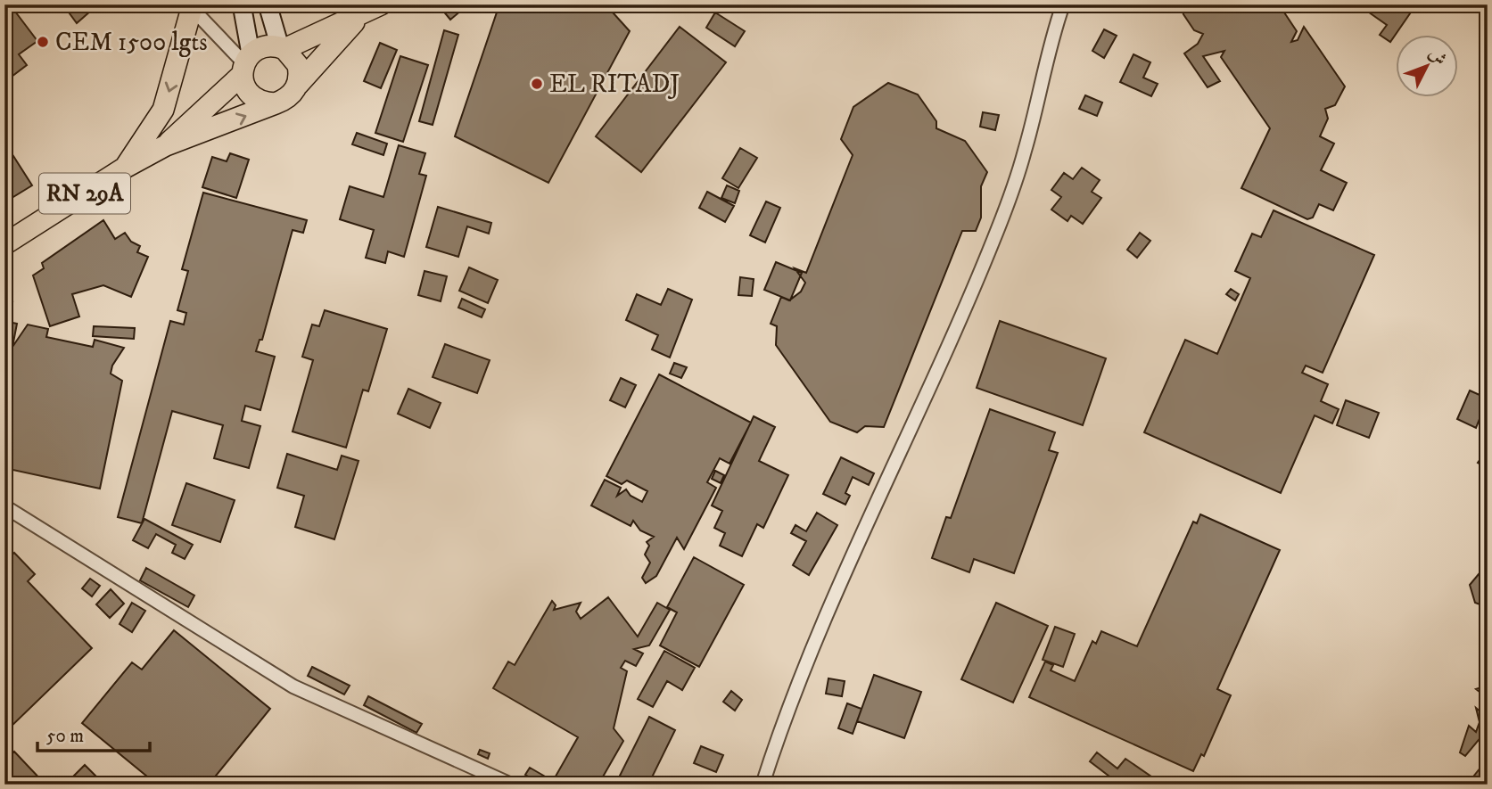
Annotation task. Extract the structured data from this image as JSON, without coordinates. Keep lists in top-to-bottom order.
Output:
{
  "streets": {
    "main road": ["RN 29A"]
  },
  "places": ["CEM 1500 lgts", "EL RITADJ"],
  "scale_bar": "50 m",
  "north": "top right"
}
